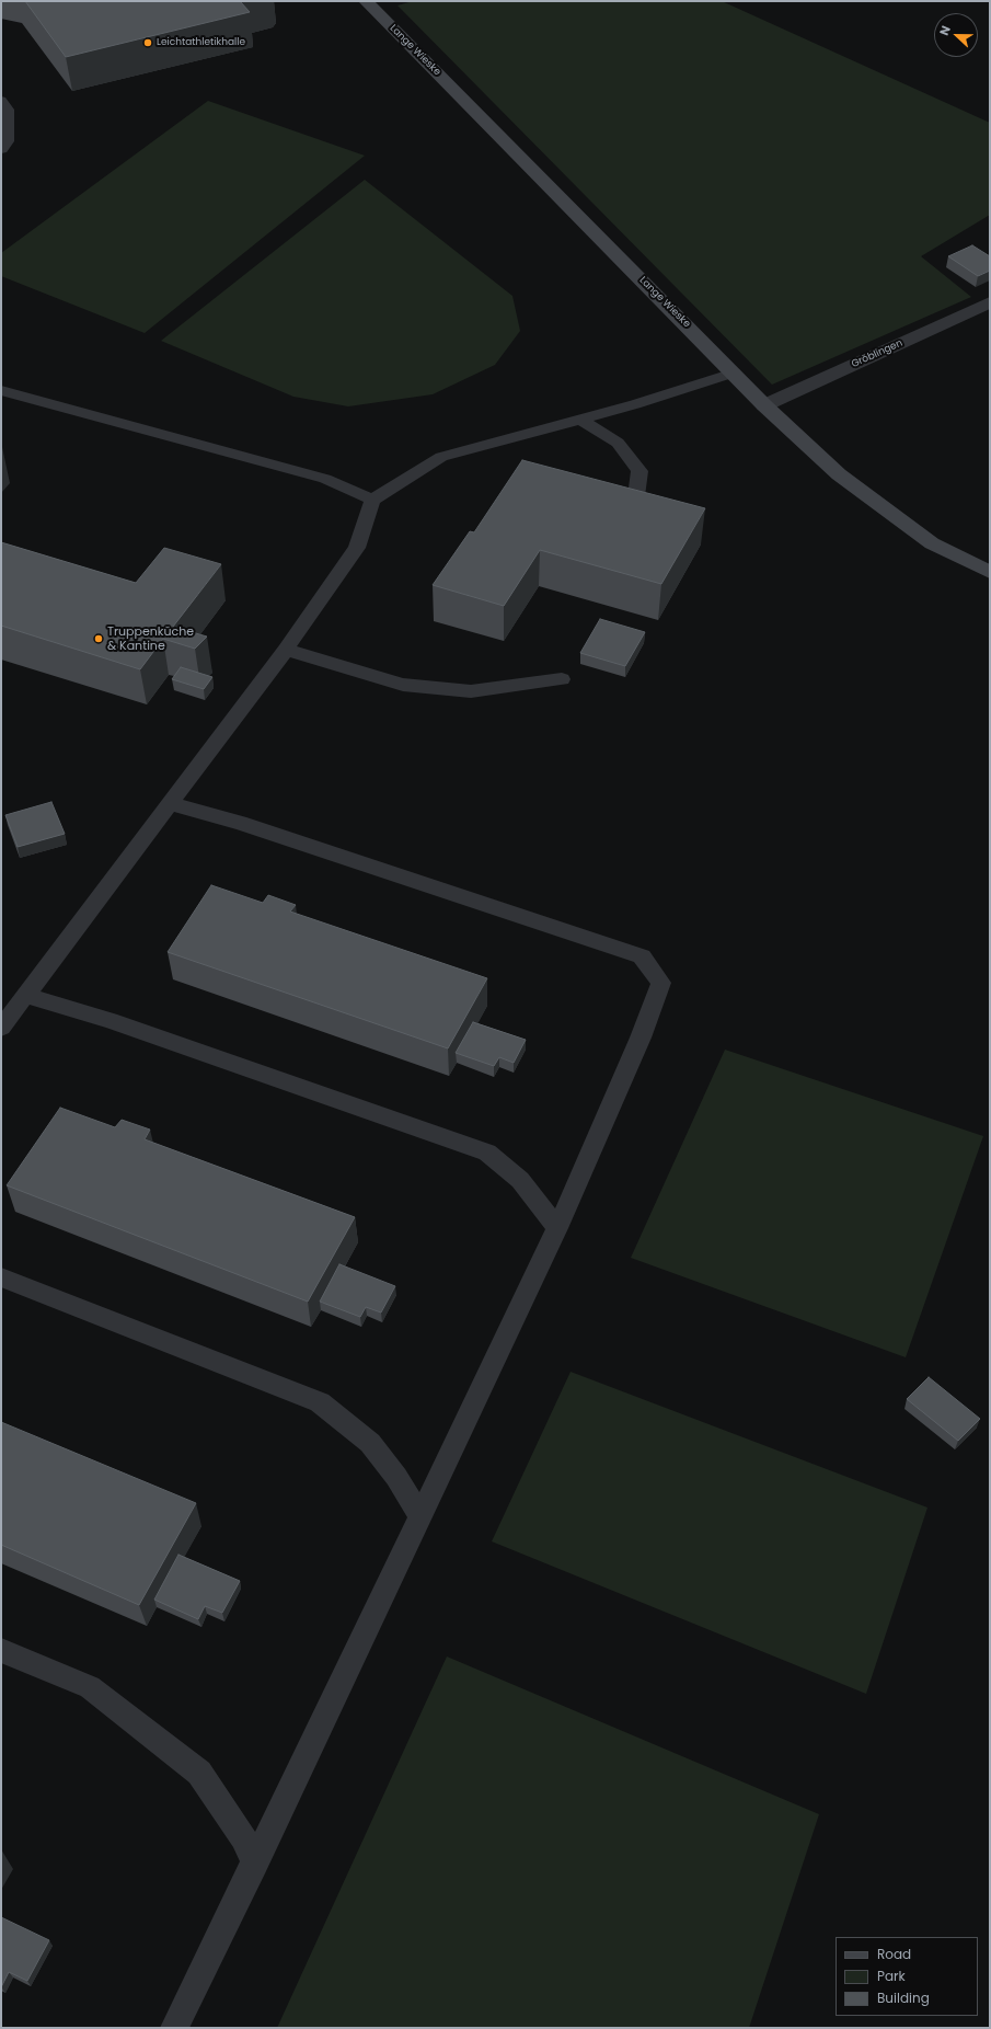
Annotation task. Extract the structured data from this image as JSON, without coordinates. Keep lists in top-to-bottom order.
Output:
{
  "streets": {
    "street": ["Lange Wieske", "Gröblingen"]
  },
  "crossings": [
    ["Lange Wieske", "Gröblingen"]
  ],
  "places": ["Leichtathletikhalle", "Truppenküche & Kantine"],
  "legend": ["Road", "Park", "Building"],
  "north": "left"
}
